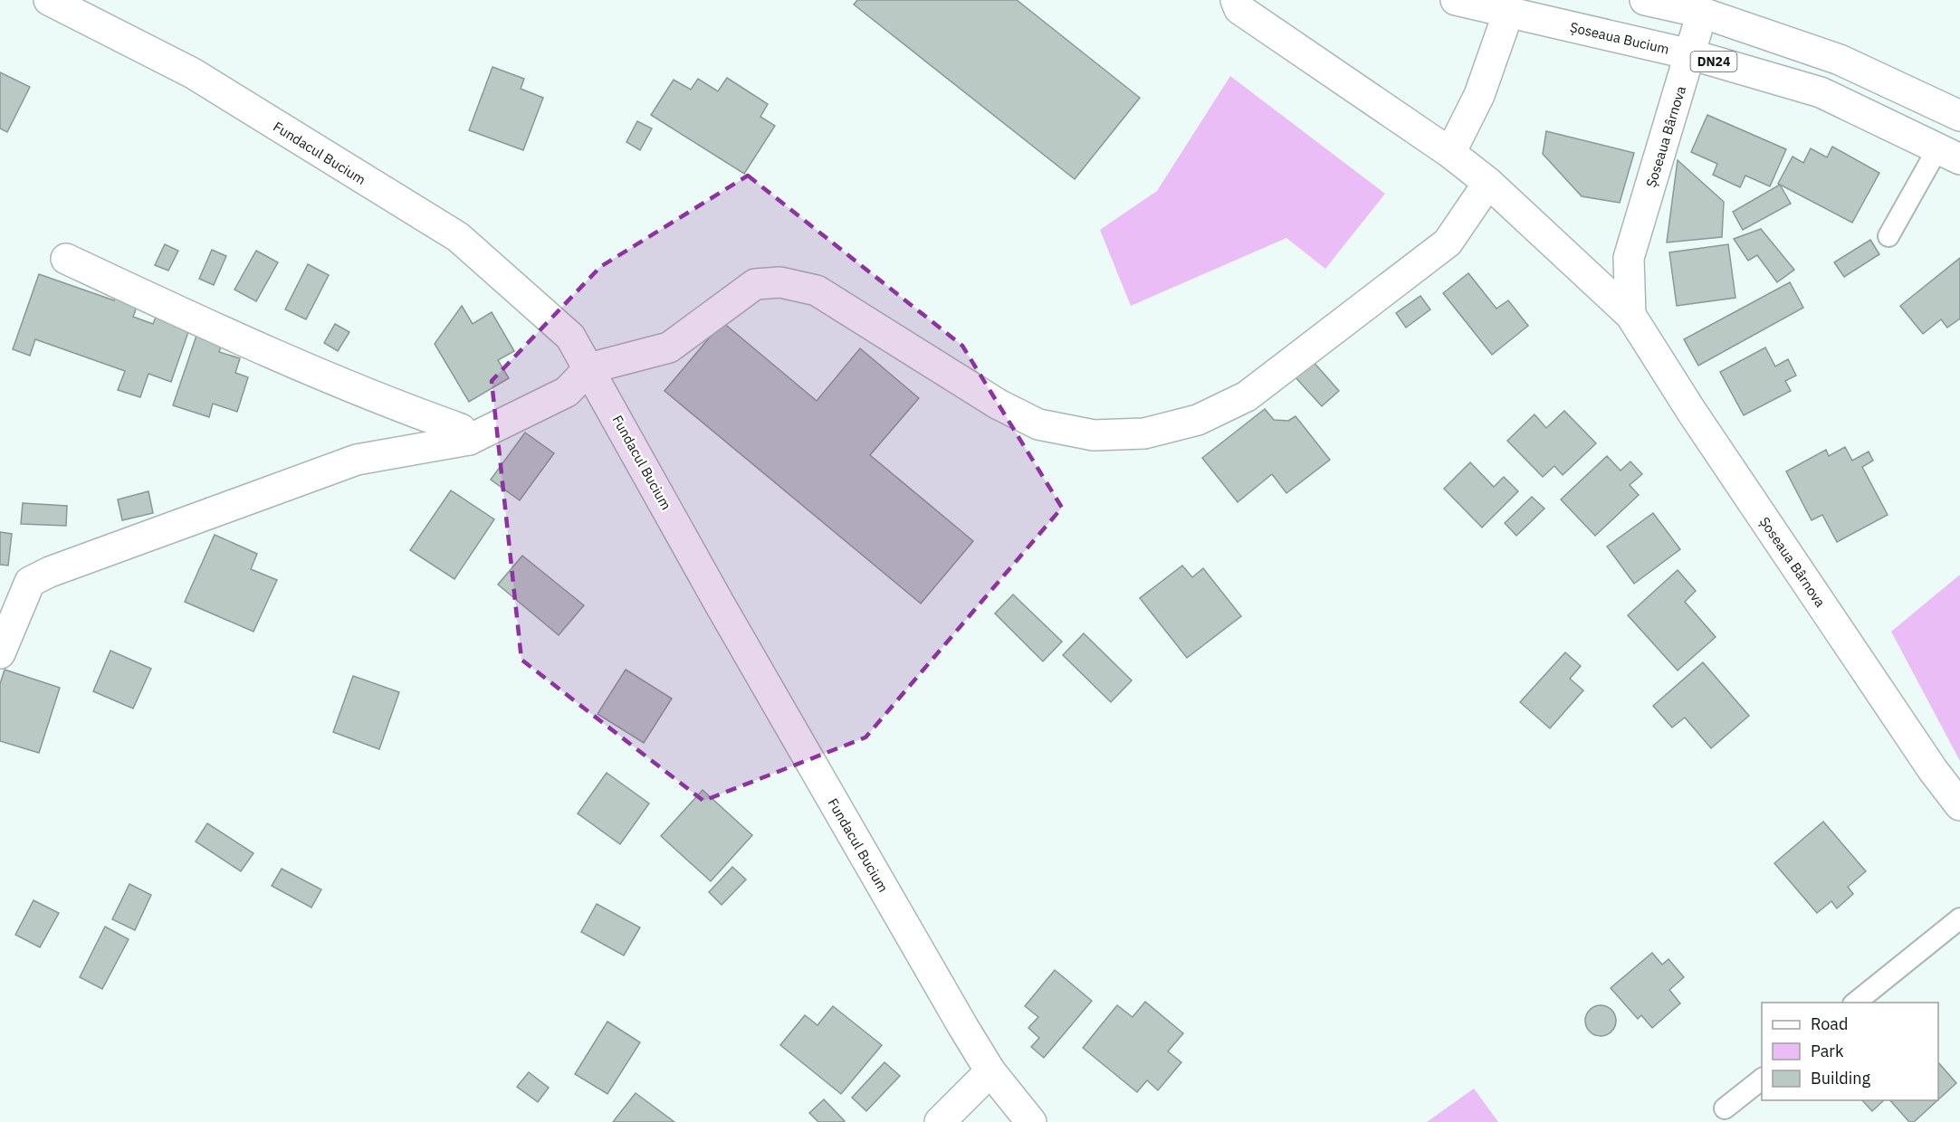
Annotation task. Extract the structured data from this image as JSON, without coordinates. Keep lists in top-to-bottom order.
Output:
{
  "streets": {
    "street": [
      "Șoseaua Bucium",
      "DN24",
      "Șoseaua Bârnova",
      "Fundacul Bucium"
    ]
  },
  "crossings": [
    ["Șoseaua Bucium", "Șoseaua Bârnova"]
  ],
  "legend": ["Road", "Park", "Building"]
}
